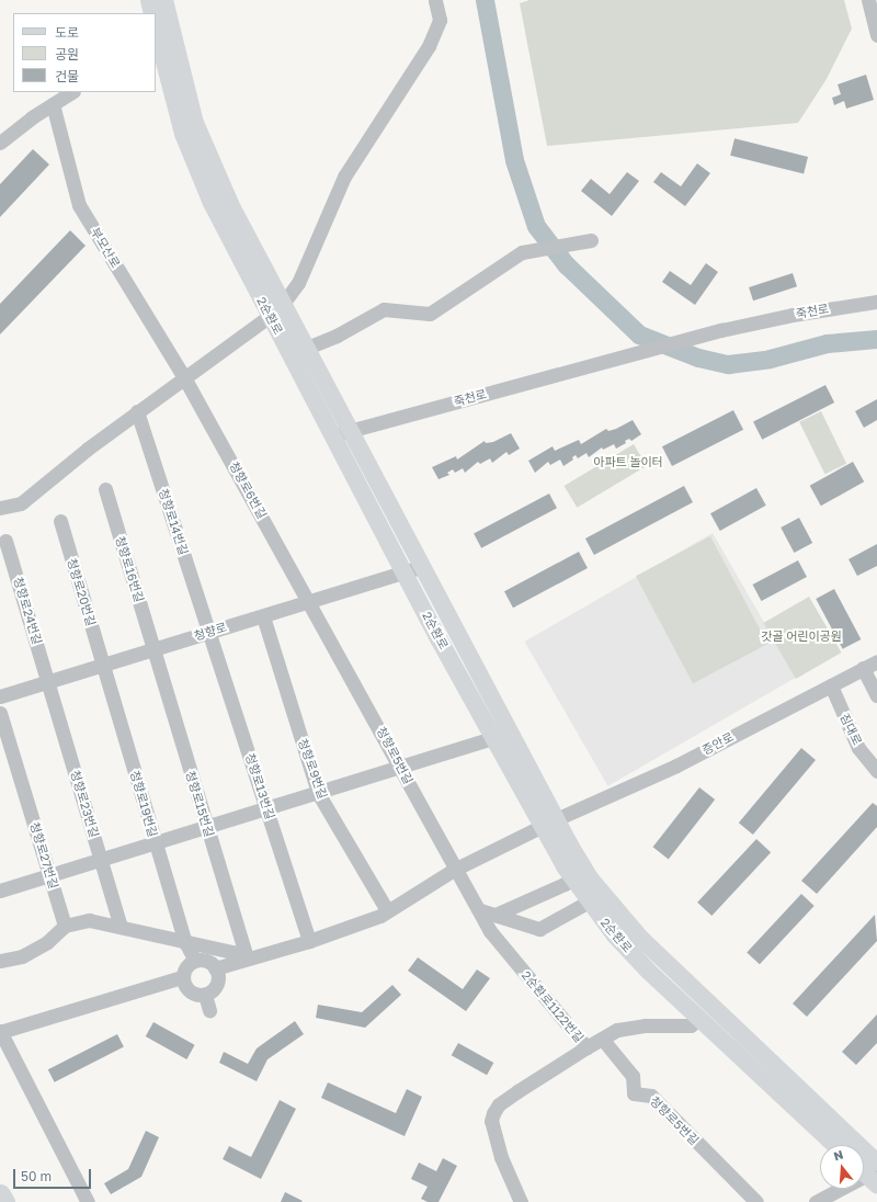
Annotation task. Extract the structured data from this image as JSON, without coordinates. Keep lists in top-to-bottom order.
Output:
{
  "streets": {
    "main road": ["2순환로"],
    "street": [
      "부모산로",
      "죽천로",
      "청향로6번길",
      "청향로14번길",
      "청향로16번길",
      "청향로20번길",
      "청향로24번길",
      "청향로",
      "짐대로",
      "증안로",
      "청향로5번길",
      "청향로9번길",
      "청향로13번길",
      "청향로23번길",
      "청향로19번길",
      "청향로15번길",
      "청향로27번길",
      "2순환로1122번길"
    ]
  },
  "crossings": [
    ["부모산로", "청향로6번길"],
    ["죽천로", "2순환로"],
    ["2순환로", "청향로"],
    ["2순환로", "증안로"],
    ["2순환로", "2순환로1122번길"],
    ["청향로6번길", "청향로"],
    ["청향로6번길", "청향로5번길"],
    ["청향로14번길", "청향로"],
    ["청향로14번길", "청향로13번길"],
    ["청향로16번길", "청향로"],
    ["청향로16번길", "청향로15번길"],
    ["청향로20번길", "청향로"],
    ["청향로20번길", "청향로19번길"],
    ["청향로24번길", "청향로"],
    ["청향로24번길", "청향로23번길"],
    ["청향로", "청향로5번길"],
    ["청향로", "청향로9번길"],
    ["청향로", "청향로13번길"],
    ["청향로", "청향로23번길"],
    ["청향로", "청향로19번길"],
    ["청향로", "청향로15번길"],
    ["짐대로", "증안로"],
    ["증안로", "청향로5번길"],
    ["증안로", "청향로9번길"],
    ["증안로", "청향로13번길"],
    ["증안로", "청향로19번길"],
    ["증안로", "청향로15번길"],
    ["청향로5번길", "2순환로1122번길"]
  ],
  "parks": ["아파트 놀이터", "갓골 어린이공원"],
  "legend": ["도로", "공원", "건물"],
  "scale_bar": "50 m",
  "north": "top"
}
